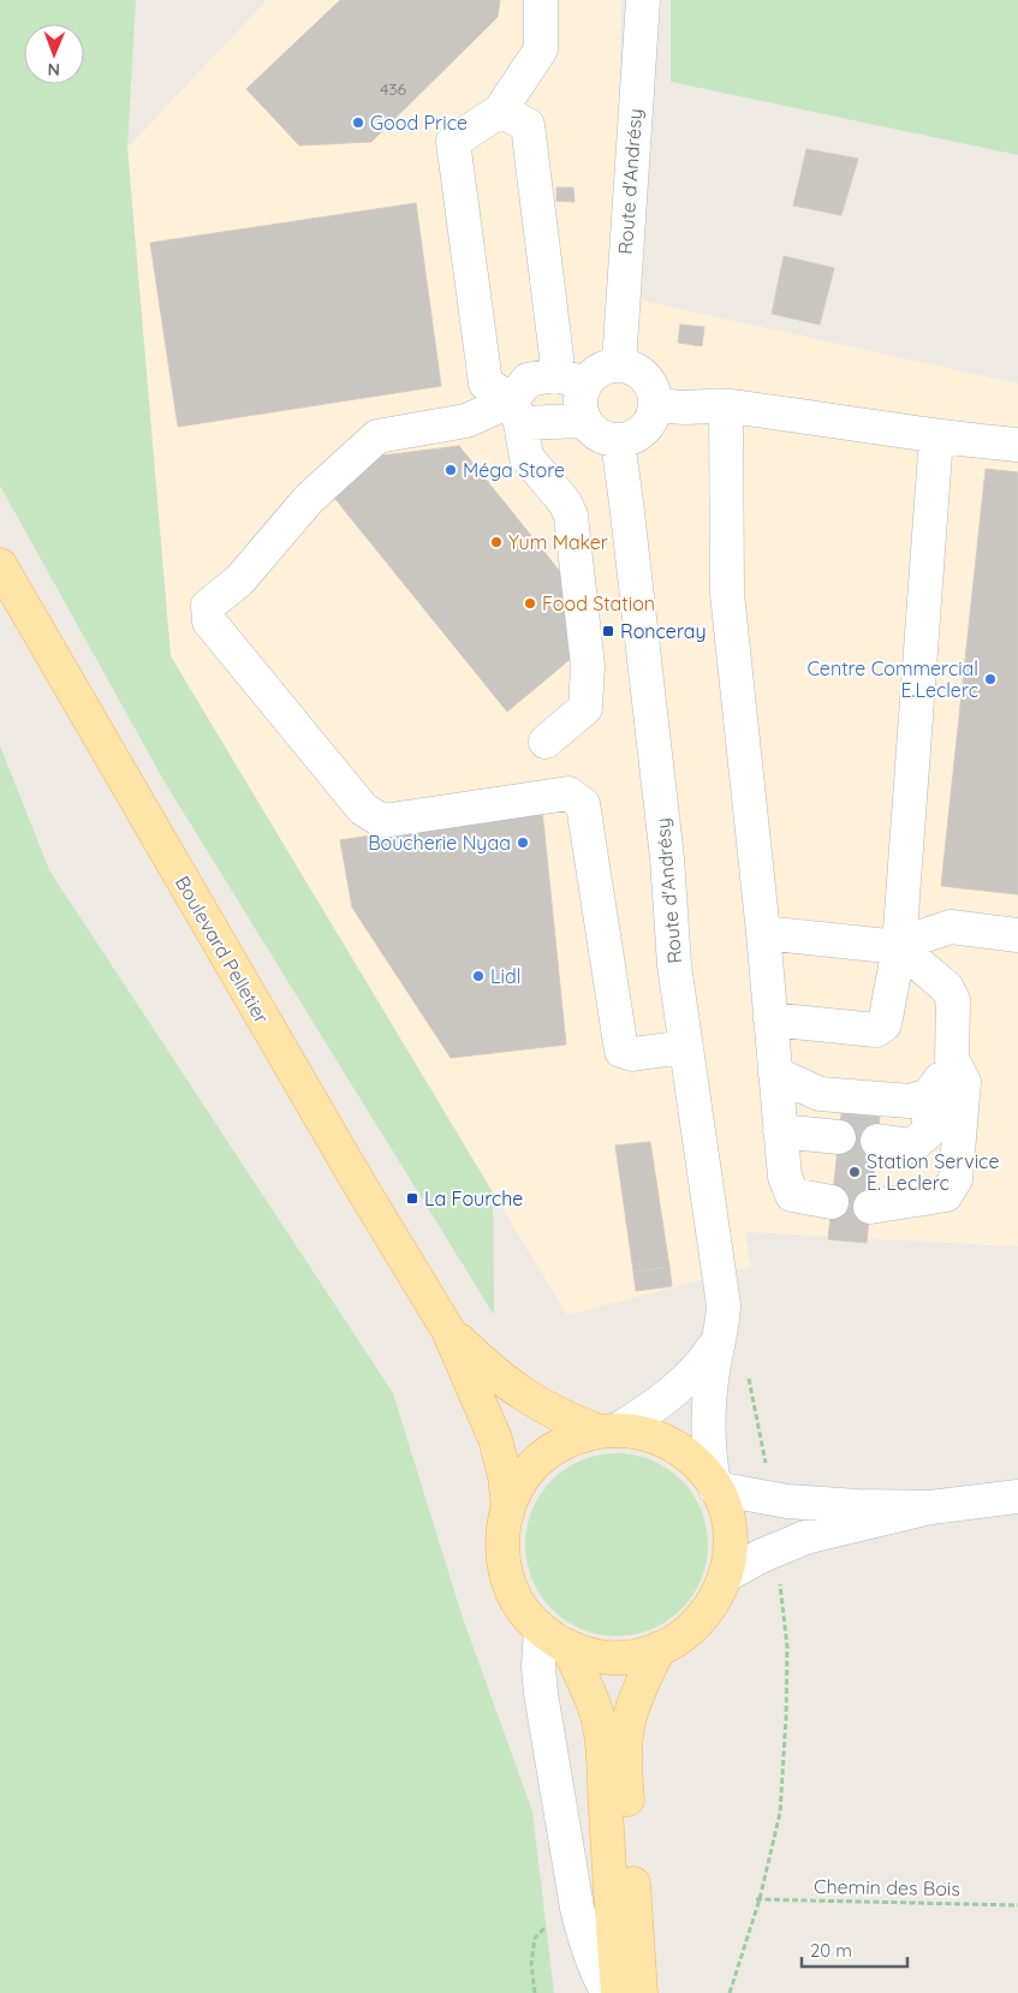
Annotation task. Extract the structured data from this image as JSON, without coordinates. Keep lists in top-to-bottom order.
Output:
{
  "streets": {
    "main road": ["Boulevard Pelletier"],
    "street": ["Route d'Andrésy"],
    "path": ["Chemin des Bois"]
  },
  "crossings": [
    ["Route d'Andrésy", "Boulevard Pelletier"]
  ],
  "places": {
    "other": [
      "Good Price",
      "Méga Store",
      "Yum Maker",
      "Food Station",
      "Centre Commercial E.Leclerc",
      "Boucherie Nyaa",
      "Lidl",
      "Station Service E. Leclerc"
    ],
    "transit": ["Ronceray", "La Fourche"]
  },
  "house_numbers": ["436"],
  "scale_bar": "20 m",
  "north": "bottom"
}
